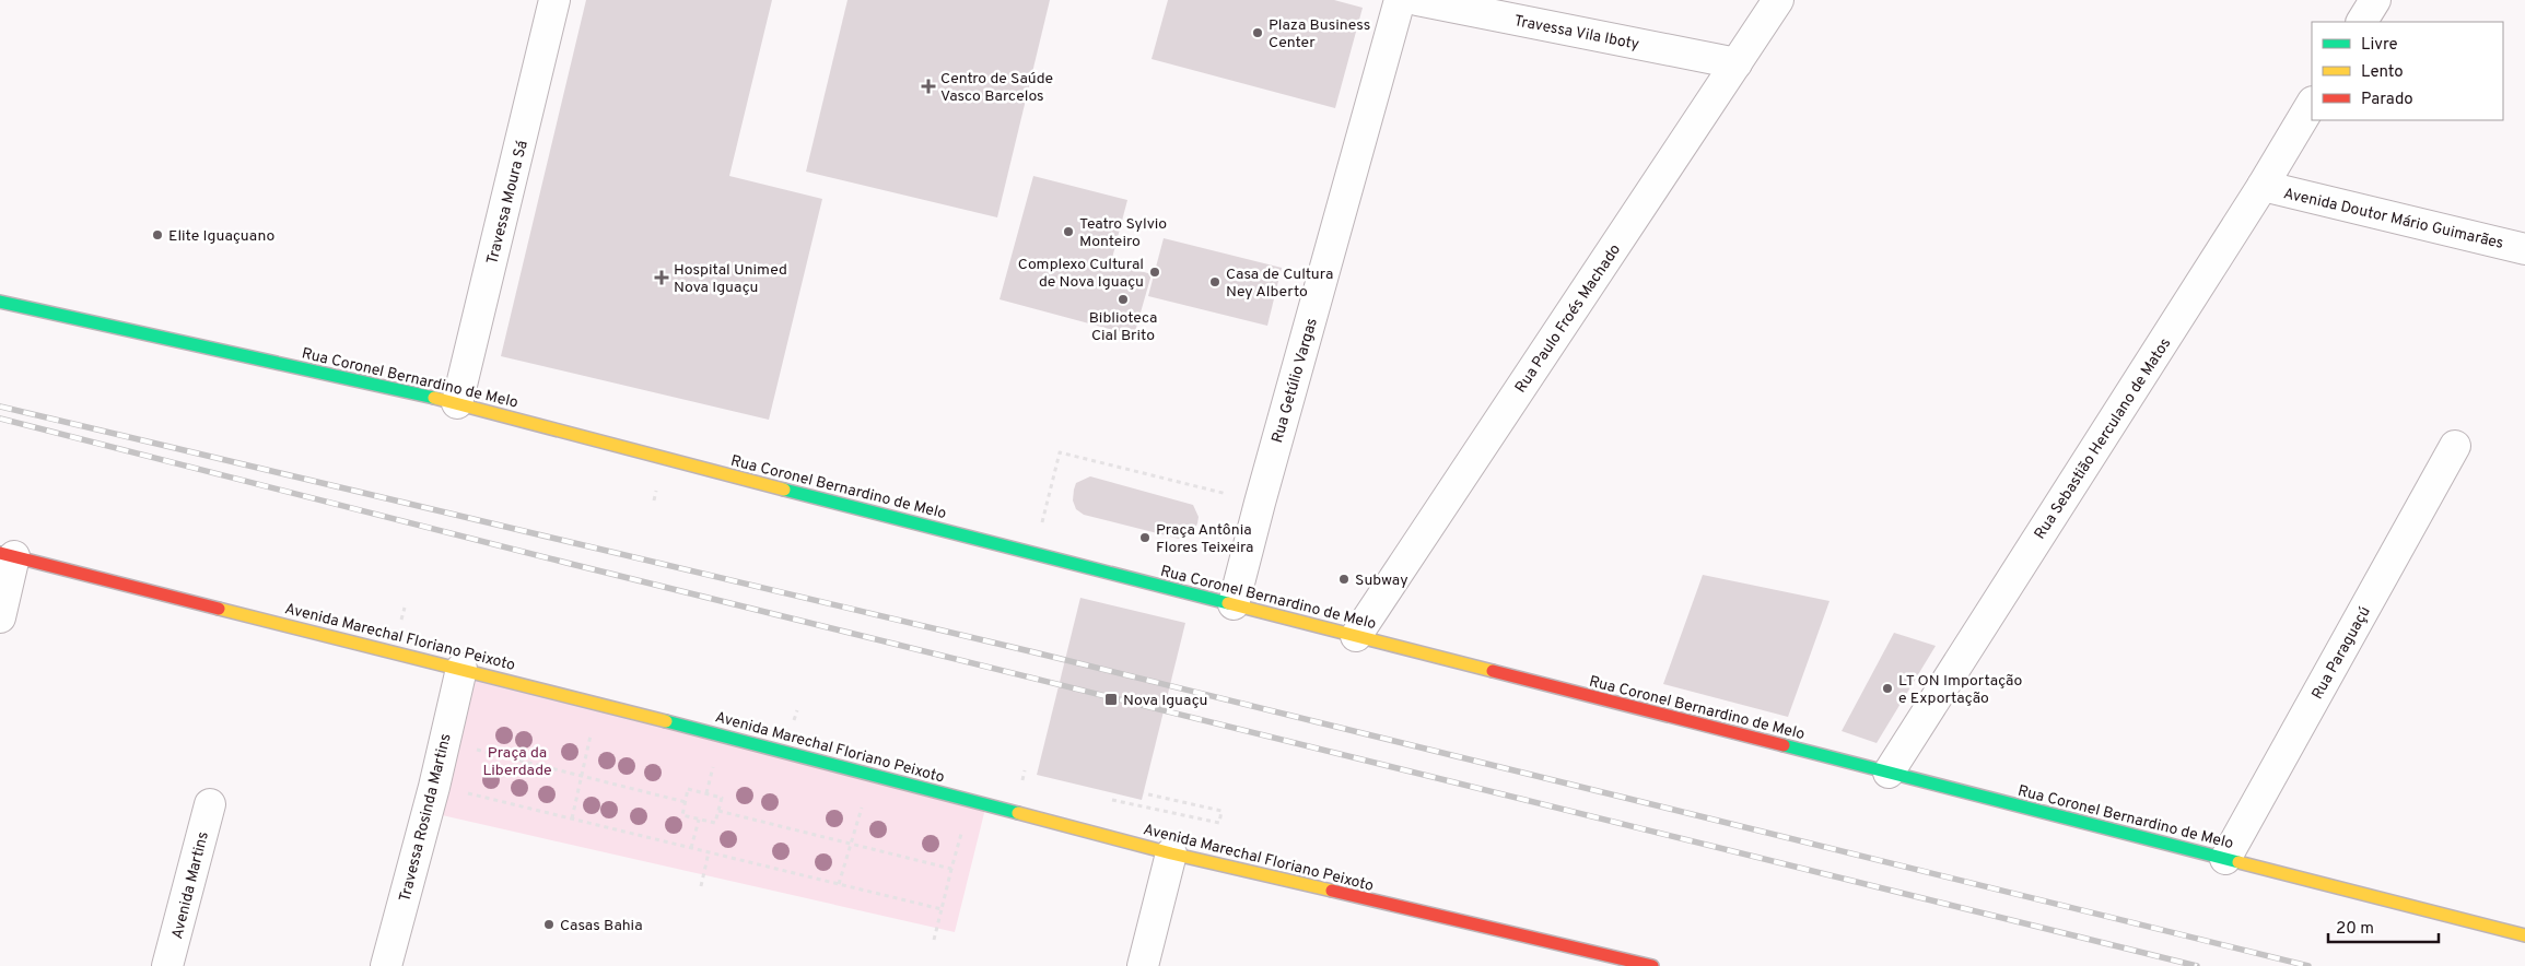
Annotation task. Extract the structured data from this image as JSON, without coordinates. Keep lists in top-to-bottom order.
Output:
{
  "streets": {
    "main road": ["Rua Coronel Bernardino de Melo", "Avenida Marechal Floriano Peixoto"],
    "street": [
      "Travessa Vila Iboty",
      "Travessa Moura Sá",
      "Avenida Doutor Mário Guimarães",
      "Rua Paulo Froés Machado",
      "Rua Getúlio Vargas",
      "Rua Sebastião Herculano de Matos",
      "Rua Paraguaçú",
      "Travessa Rosinda Martins",
      "Avenida Martins"
    ]
  },
  "crossings": [
    ["Travessa Vila Iboty", "Rua Paulo Froés Machado"],
    ["Travessa Moura Sá", "Rua Coronel Bernardino de Melo"],
    ["Avenida Doutor Mário Guimarães", "Rua Sebastião Herculano de Matos"],
    ["Rua Paulo Froés Machado", "Rua Coronel Bernardino de Melo"],
    ["Rua Coronel Bernardino de Melo", "Rua Getúlio Vargas"],
    ["Rua Coronel Bernardino de Melo", "Rua Sebastião Herculano de Matos"],
    ["Rua Coronel Bernardino de Melo", "Rua Paraguaçú"],
    ["Avenida Marechal Floriano Peixoto", "Travessa Rosinda Martins"]
  ],
  "parks": ["Praça da Liberdade"],
  "places": {
    "other": [
      "Plaza Business Center",
      "Teatro Sylvio Monteiro",
      "Elite Iguaçuano",
      "Complexo Cultural de Nova Iguaçu",
      "Casa de Cultura Ney Alberto",
      "Biblioteca Cial Brito",
      "Praça Antônia Flores Teixeira",
      "Subway",
      "LT ON Importação e Exportação",
      "Casas Bahia"
    ],
    "health": ["Centro de Saúde Vasco Barcelos", "Hospital Unimed Nova Iguaçu"],
    "transit": ["Nova Iguaçu"]
  },
  "legend": ["Livre", "Lento", "Parado"],
  "scale_bar": "20 m"
}
